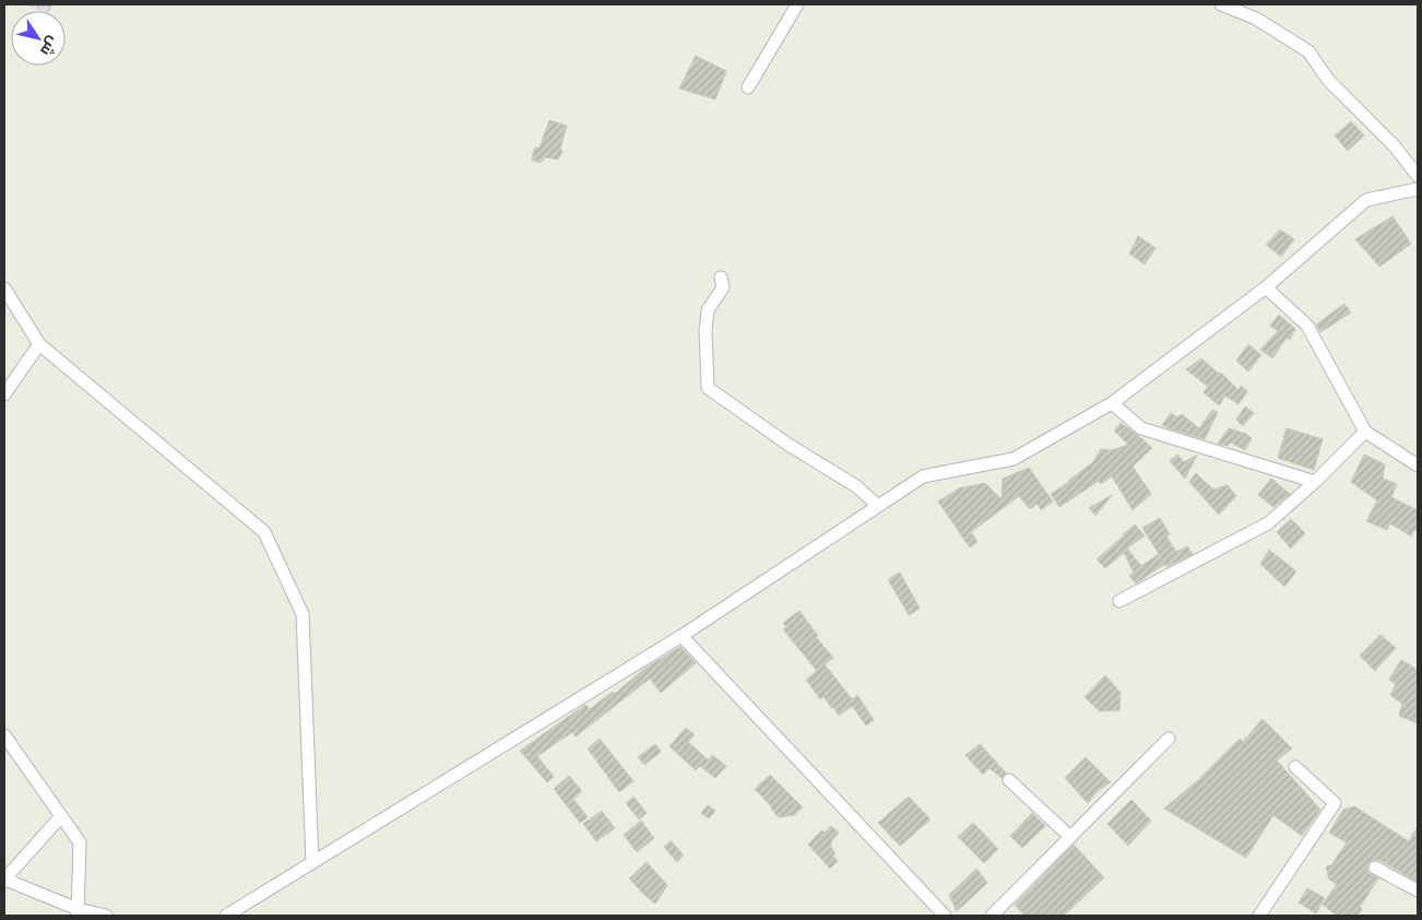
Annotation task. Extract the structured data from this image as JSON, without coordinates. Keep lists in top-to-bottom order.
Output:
{
  "north": "bottom right"
}
